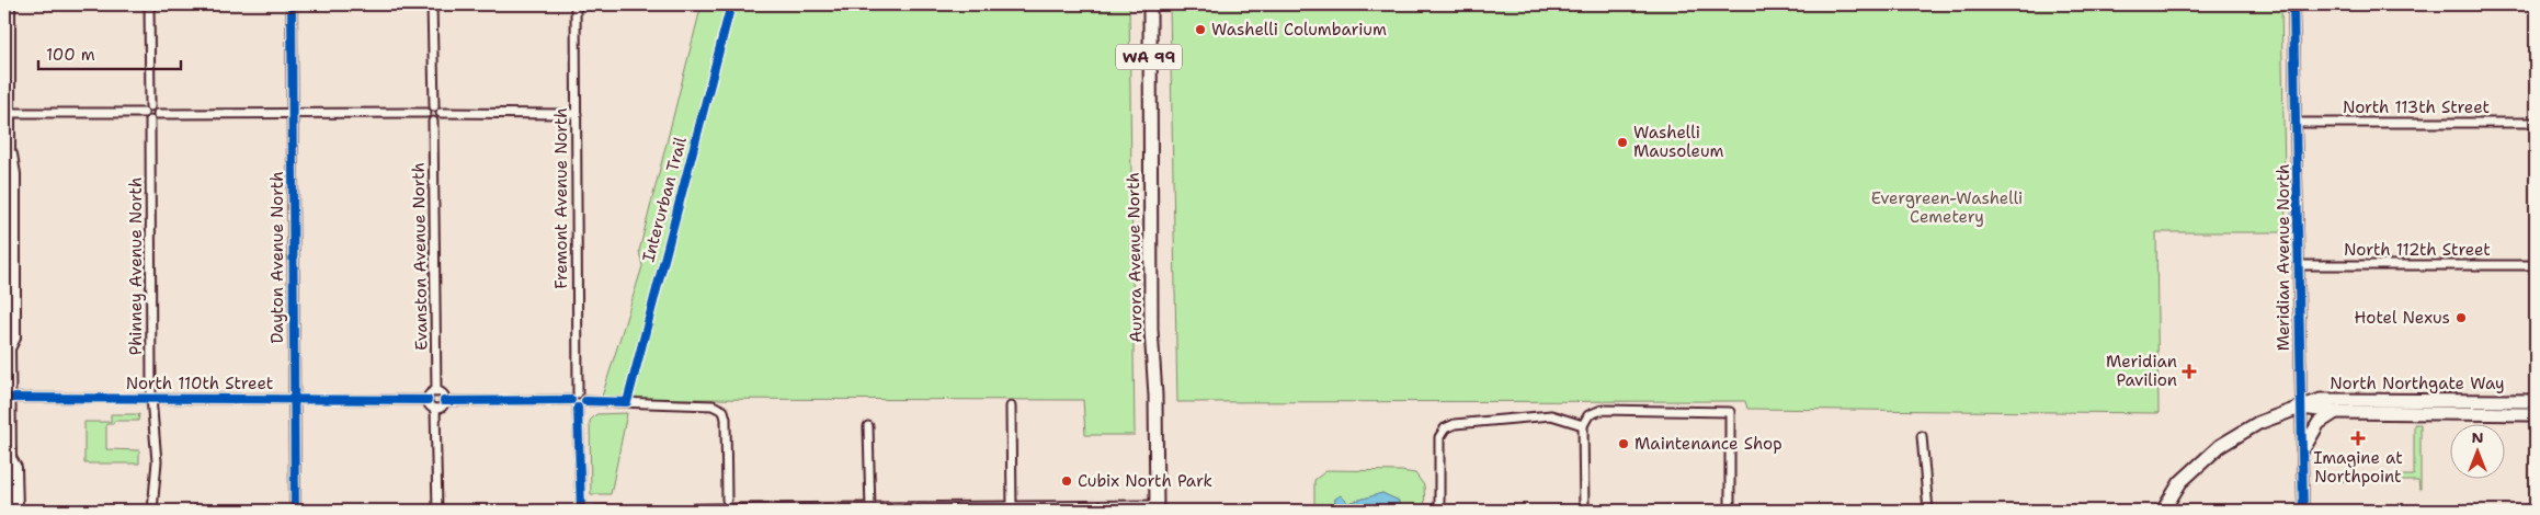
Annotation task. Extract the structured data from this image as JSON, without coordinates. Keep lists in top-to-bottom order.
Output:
{
  "streets": {
    "main road": ["WA 99", "Aurora Avenue North", "North Northgate Way"],
    "street": [
      "North 113th Street",
      "Fremont Avenue North",
      "North 112th Street",
      "Evanston Avenue North",
      "Dayton Avenue North",
      "Meridian Avenue North",
      "Phinney Avenue North",
      "North 110th Street"
    ],
    "cycle path": ["Interurban Trail"]
  },
  "crossings": [
    ["North 113th Street", "Meridian Avenue North"],
    ["North 112th Street", "Meridian Avenue North"],
    ["Evanston Avenue North", "North 110th Street"],
    ["Dayton Avenue North", "North 110th Street"],
    ["Meridian Avenue North", "North Northgate Way"],
    ["Phinney Avenue North", "North 110th Street"]
  ],
  "parks": ["Evergreen-Washelli Cemetery"],
  "places": {
    "other": [
      "Washelli Columbarium",
      "Washelli Mausoleum",
      "Hotel Nexus",
      "Maintenance Shop",
      "Cubix North Park"
    ],
    "health": ["Meridian Pavilion", "Imagine at Northpoint"]
  },
  "scale_bar": "100 m",
  "north": "top"
}
